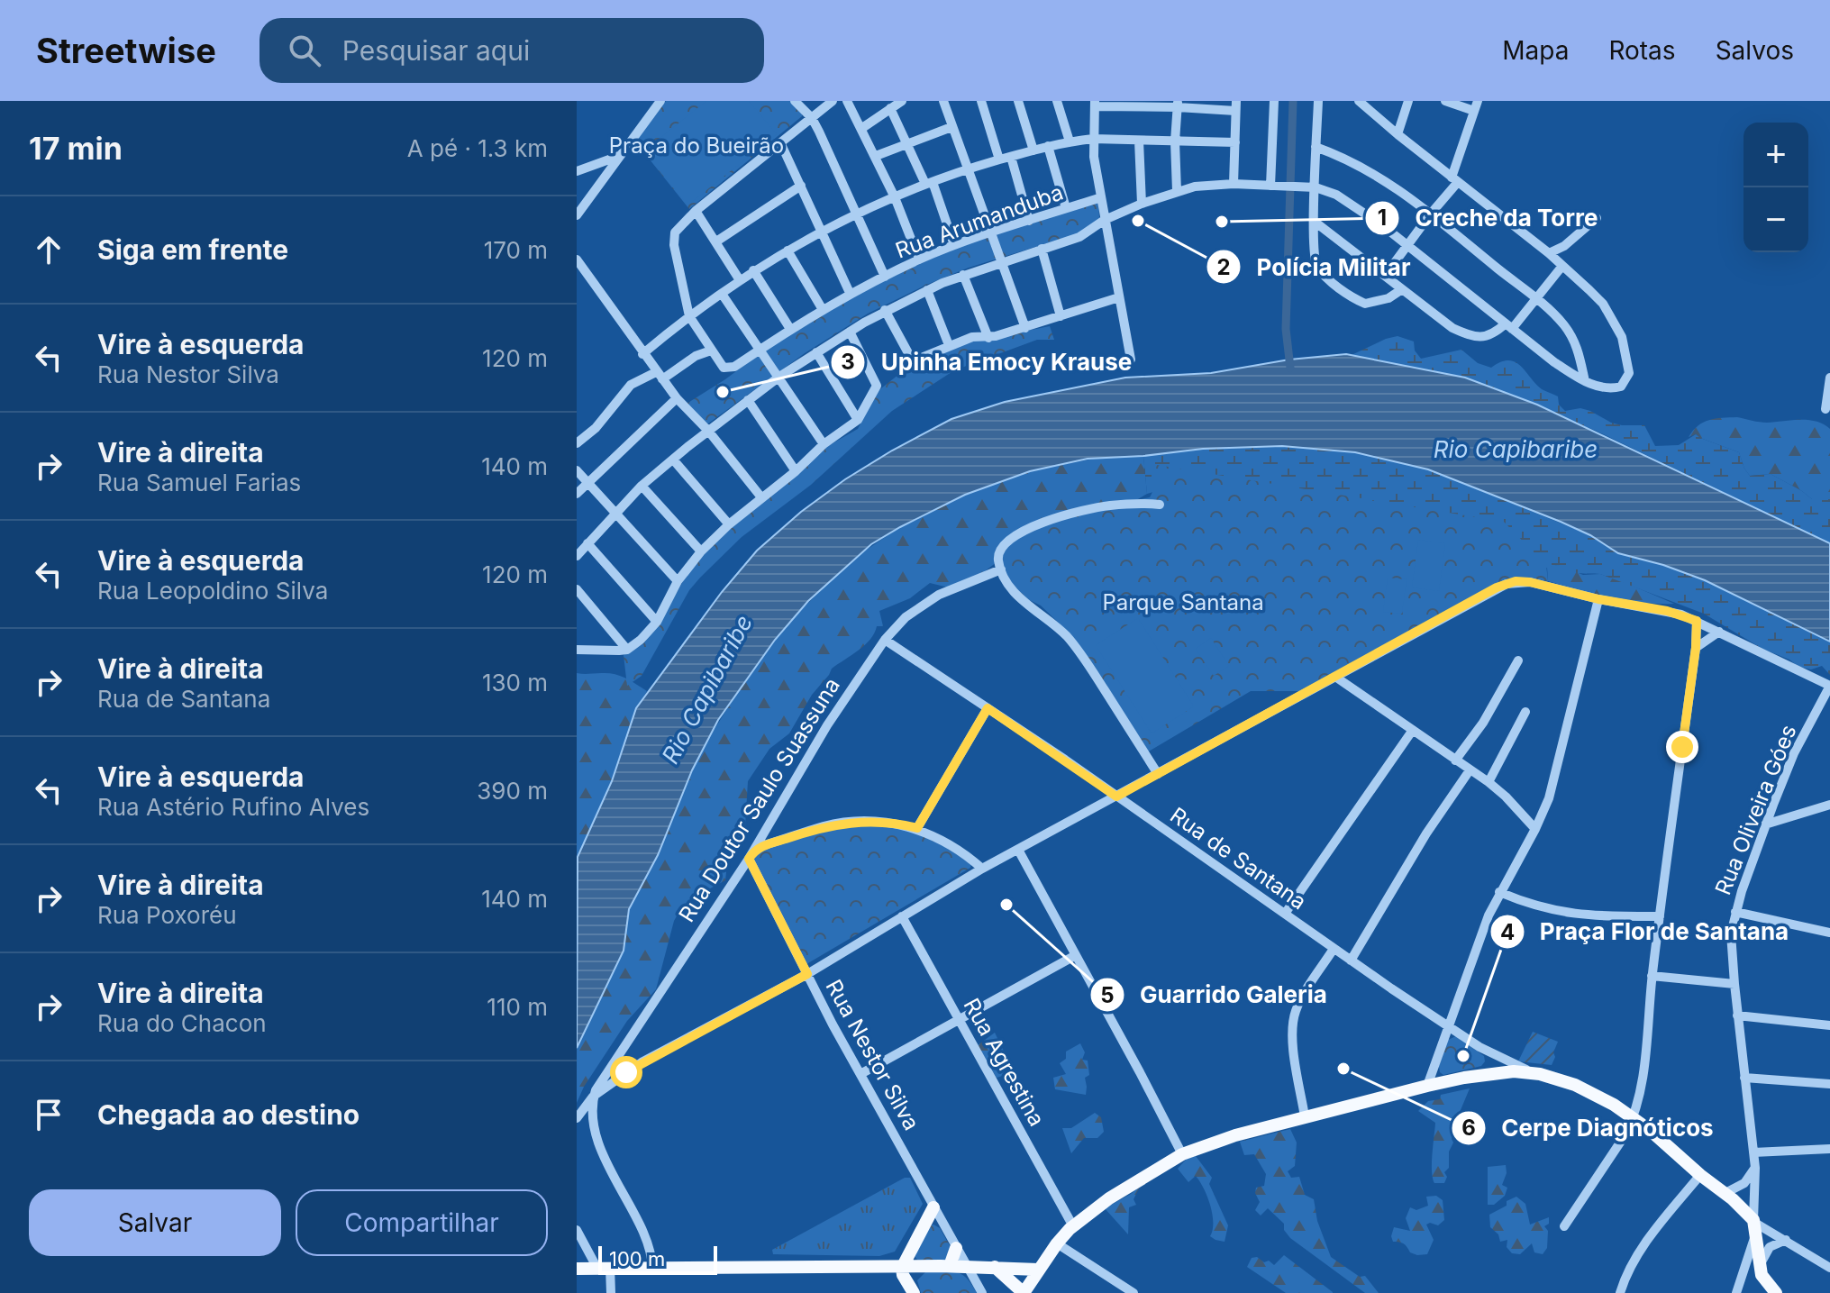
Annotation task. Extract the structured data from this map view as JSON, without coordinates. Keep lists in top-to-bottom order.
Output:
{
  "streets": {
    "street": [
      "Rua Arumanduba",
      "Rua Doutor Saulo Suassuna",
      "Rua Oliveira Góes",
      "Rua de Santana",
      "Rua Nestor Silva",
      "Rua Agrestina"
    ]
  },
  "crossings": [
    ["Rua Doutor Saulo Suassuna", "Rua de Santana"],
    ["Rua Doutor Saulo Suassuna", "Rua Nestor Silva"]
  ],
  "water": ["Rio Capibaribe"],
  "parks": ["Praça do Bueirão", "Parque Santana"],
  "places": [
    "Polícia Militar",
    "Creche da Torre",
    "Upinha Emocy Krause",
    "Guarrido Galeria",
    "Praça Flor de Santana",
    "Cerpe Diagnóticos"
  ],
  "scale_bar": "100 m",
  "page": {
    "header": "Streetwise",
    "search": "Pesquisar aqui",
    "nav": ["Mapa", "Rotas", "Salvos"],
    "heading": ["17 min", "A pé · 1.3 km"],
    "map_buttons": ["+", "−"],
    "list": [
      ["Siga em frente", "170 m"],
      ["Vire à esquerda", "Rua Nestor Silva", "120 m"],
      ["Vire à direita", "Rua Samuel Farias", "140 m"],
      ["Vire à esquerda", "Rua Leopoldino Silva", "120 m"],
      ["Vire à direita", "Rua de Santana", "130 m"],
      ["Vire à esquerda", "Rua Astério Rufino Alves", "390 m"],
      ["Vire à direita", "Rua Poxoréu", "140 m"],
      ["Vire à direita", "Rua do Chacon", "110 m"],
      "Chegada ao destino"
    ],
    "buttons": ["Salvar", "Compartilhar"],
    "scale": "100 m"
  }
}
